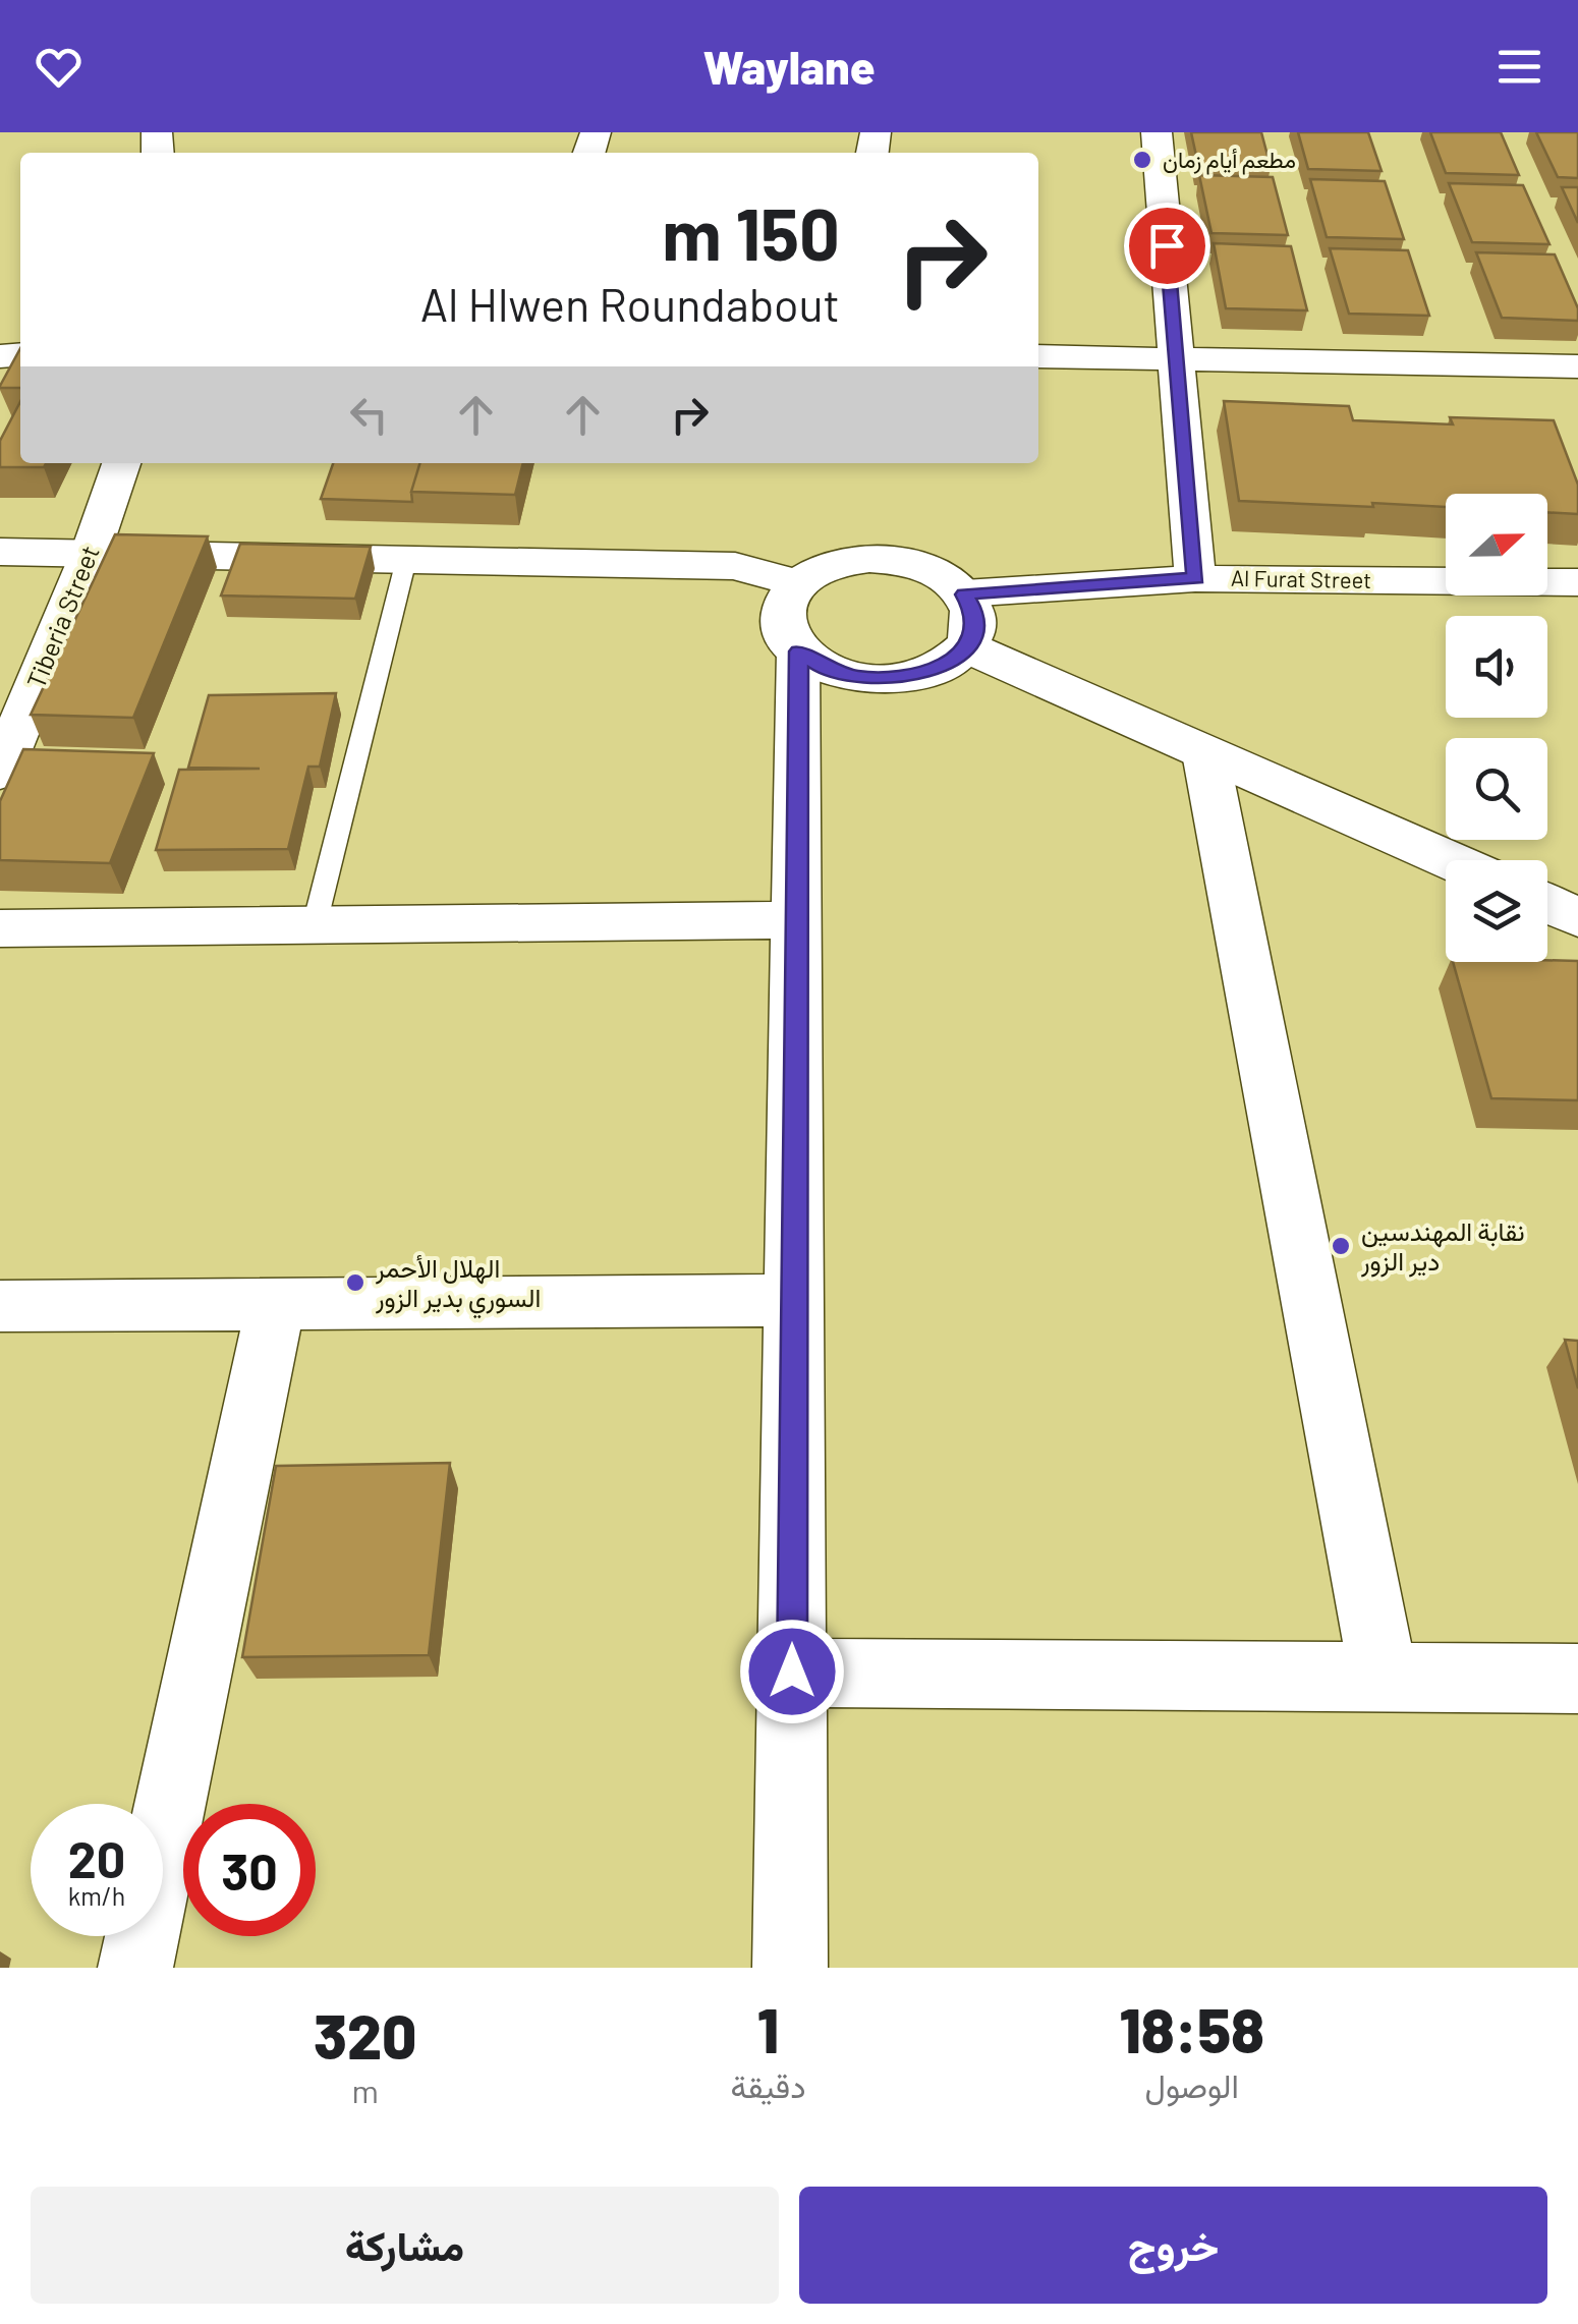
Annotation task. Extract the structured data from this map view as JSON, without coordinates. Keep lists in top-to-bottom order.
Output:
{
  "streets": {
    "street": ["Al Furat Street", "Tiberia Street"]
  },
  "places": ["مطعم أيام زمان", "نقابة المهندسين دير الزور", "الهلال الأحمر السوري بدير الزور"],
  "north": "right",
  "page": {
    "header": "Waylane",
    "turn": ["150 m", "Al Hlwen Roundabout"],
    "speed": "20 km/h",
    "limit": "30",
    "eta": [
      "18:58",
      "الوصول",
      "1",
      "دقيقة",
      "320",
      "m"
    ],
    "buttons": ["خروج", "مشاركة"]
  }
}
